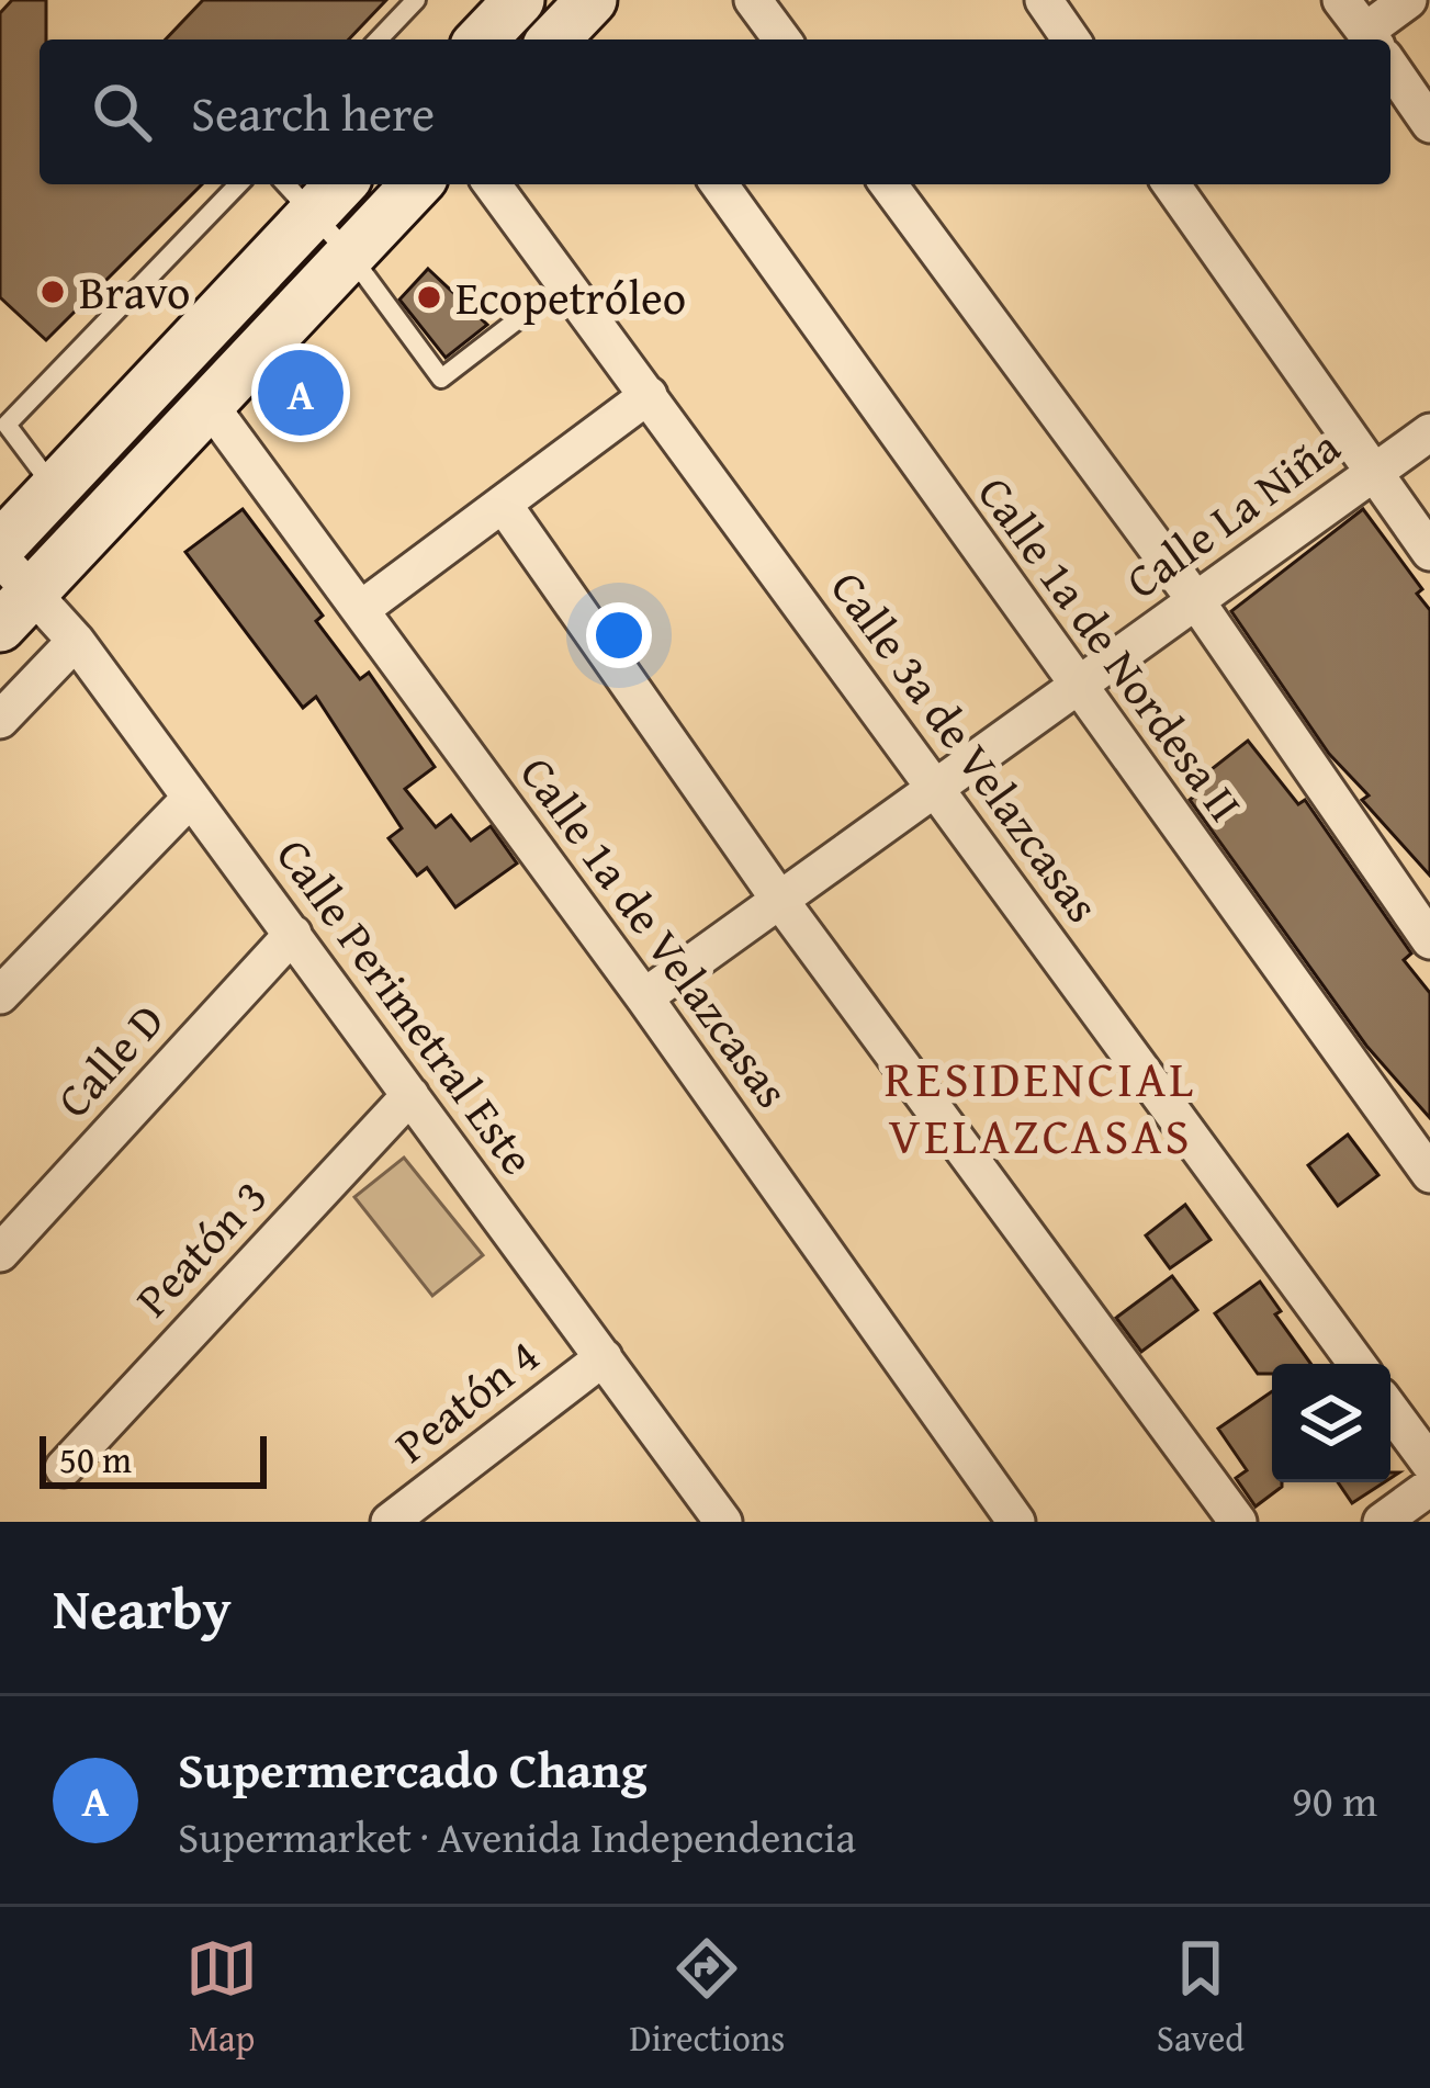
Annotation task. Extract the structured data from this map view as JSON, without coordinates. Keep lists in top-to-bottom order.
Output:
{
  "streets": {
    "street": [
      "Calle La Niña",
      "Calle 1a de Nordesa II",
      "Calle 3a de Velazcasas",
      "Calle 1a de Velazcasas",
      "Calle Perimetral Este",
      "Calle D",
      "Peatón 3",
      "Peatón 4"
    ]
  },
  "crossings": [
    ["Calle La Niña", "Calle 1a de Nordesa II"],
    ["Calle La Niña", "Calle 3a de Velazcasas"],
    ["Calle La Niña", "Calle 1a de Velazcasas"],
    ["Calle Perimetral Este", "Calle D"],
    ["Calle Perimetral Este", "Peatón 3"],
    ["Calle Perimetral Este", "Peatón 4"]
  ],
  "districts": ["RESIDENCIAL VELAZCASAS"],
  "places": ["Bravo", "Ecopetróleo"],
  "scale_bar": "50 m",
  "page": {
    "search": "Search here",
    "pins": "A",
    "scale": "50 m",
    "heading": "Nearby",
    "list": [
      {
        "mark": "A",
        "name": "Supermercado Chang",
        "note": "Supermarket · Avenida Independencia",
        "value": "90 m"
      }
    ],
    "nav": ["Map", "Directions", "Saved"]
  }
}
